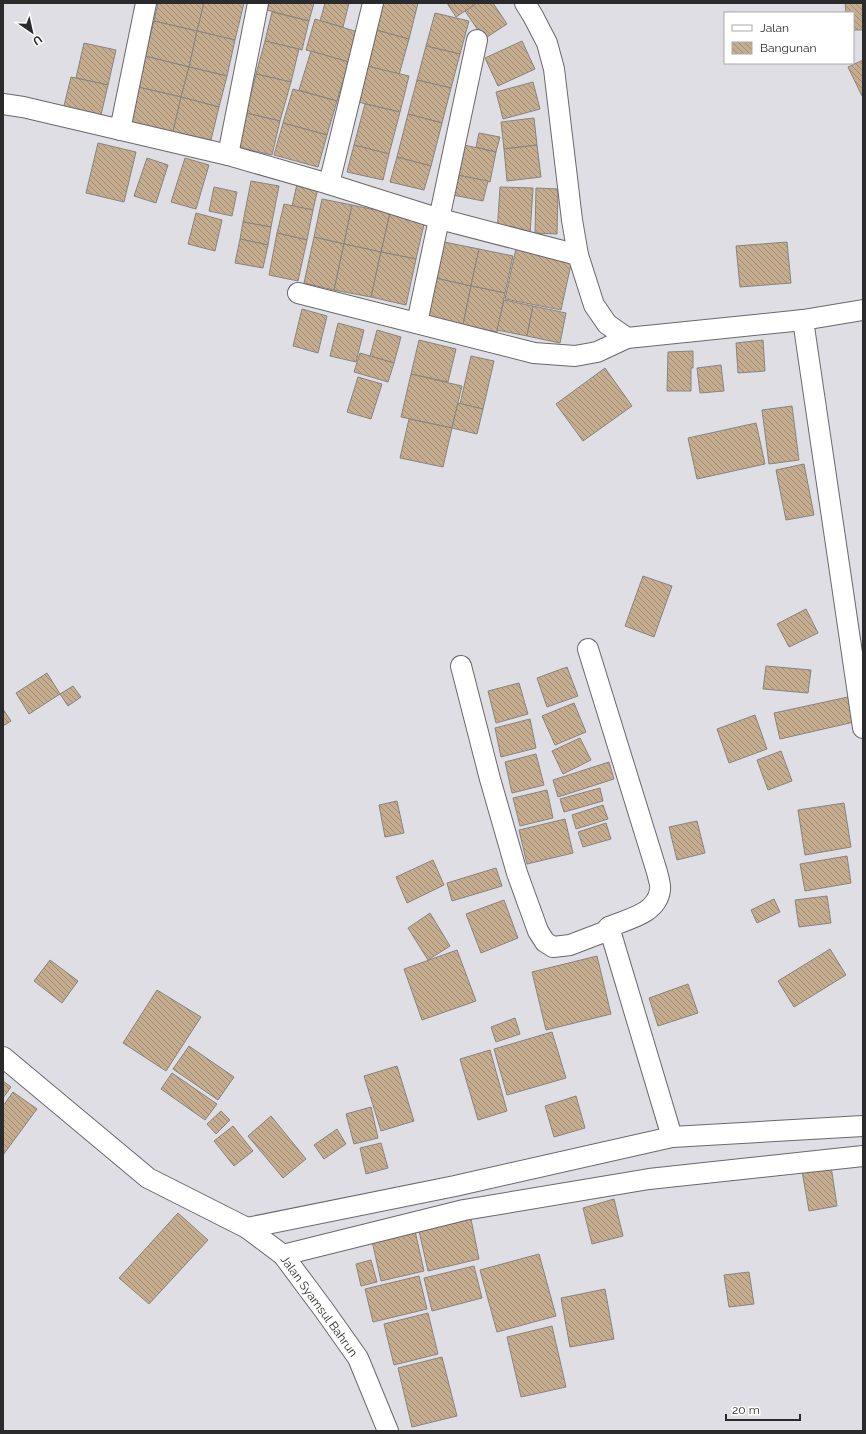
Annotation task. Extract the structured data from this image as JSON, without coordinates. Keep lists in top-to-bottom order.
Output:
{
  "streets": {
    "street": ["Jalan Syamsul Bahrun"]
  },
  "legend": ["Jalan", "Bangunan"],
  "scale_bar": "20 m",
  "north": "bottom right"
}
